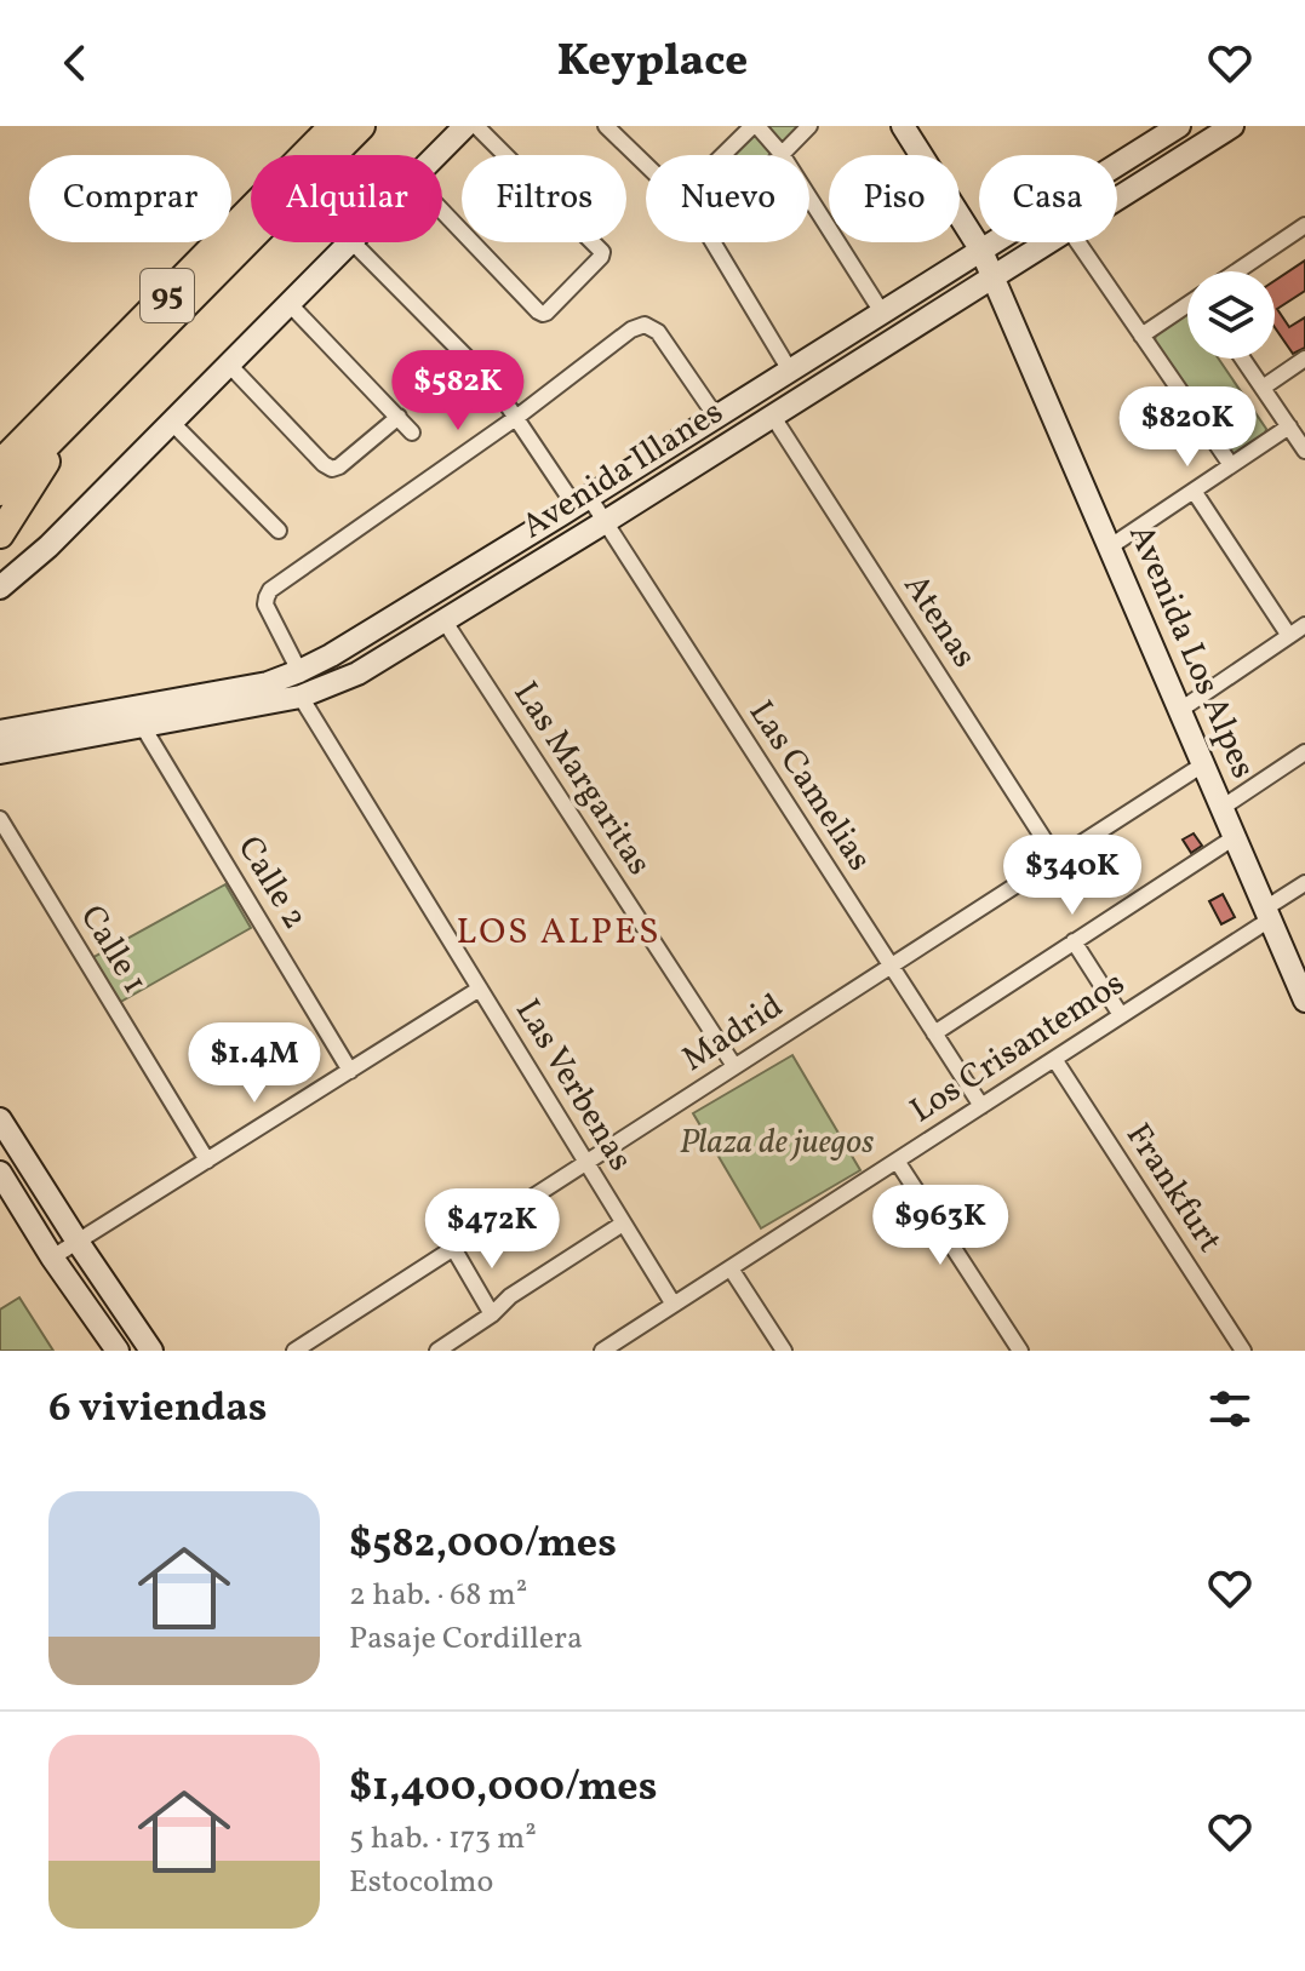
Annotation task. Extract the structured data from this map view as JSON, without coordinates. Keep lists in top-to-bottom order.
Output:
{
  "streets": {
    "highway": ["95"],
    "main road": ["Avenida Illanes", "Avenida Los Alpes"],
    "street": [
      "Atenas",
      "Las Margaritas",
      "Las Camelias",
      "Calle 2",
      "Calle 1",
      "Madrid",
      "Los Crisantemos",
      "Las Verbenas",
      "Frankfurt"
    ]
  },
  "crossings": [
    ["Avenida Illanes", "Atenas"],
    ["Avenida Illanes", "Avenida Los Alpes"],
    ["Avenida Illanes", "Las Margaritas"],
    ["Avenida Illanes", "Las Camelias"],
    ["Avenida Illanes", "Calle 2"],
    ["Avenida Illanes", "Las Verbenas"],
    ["Atenas", "Madrid"],
    ["Avenida Los Alpes", "Madrid"],
    ["Avenida Los Alpes", "Los Crisantemos"],
    ["Las Margaritas", "Madrid"],
    ["Las Camelias", "Madrid"],
    ["Las Camelias", "Los Crisantemos"],
    ["Madrid", "Las Verbenas"],
    ["Los Crisantemos", "Las Verbenas"],
    ["Los Crisantemos", "Frankfurt"]
  ],
  "districts": ["LOS ALPES"],
  "parks": ["Plaza de juegos"],
  "page": {
    "header": "Keyplace",
    "chip": [
      "Comprar",
      "Alquilar",
      "Filtros",
      "Nuevo",
      "Piso",
      "Casa"
    ],
    "price": [
      "$582K",
      "$820K",
      "$340K",
      "$1.4M",
      "$963K",
      "$472K"
    ],
    "heading": "6 viviendas",
    "list": [
      {
        "name": "$582,000/mes",
        "note": "2 hab. · 68 m² · Pasaje Cordillera"
      },
      {
        "name": "$1,400,000/mes",
        "note": "5 hab. · 173 m² · Estocolmo"
      }
    ]
  }
}
